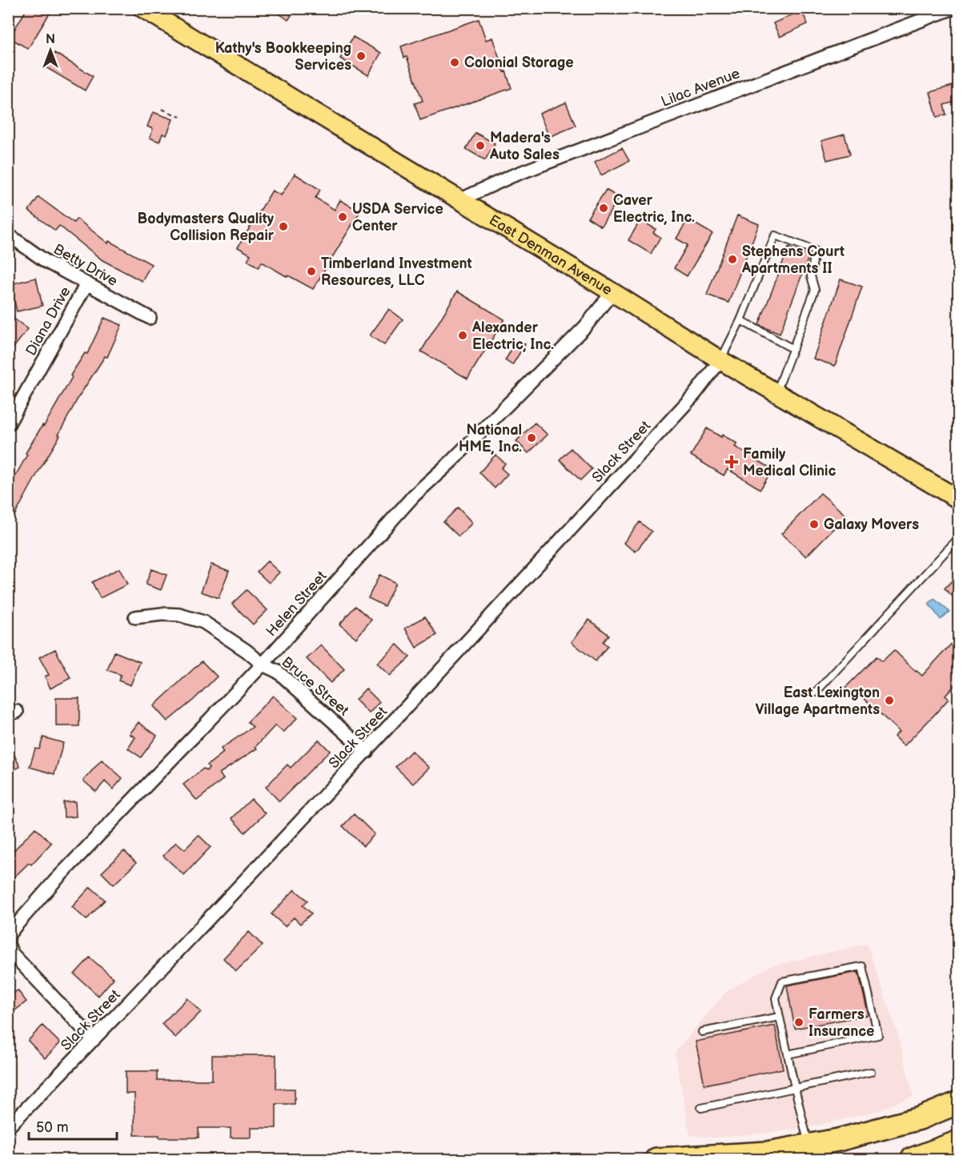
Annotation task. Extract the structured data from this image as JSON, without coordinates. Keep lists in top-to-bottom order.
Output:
{
  "streets": {
    "main road": ["East Denman Avenue"],
    "street": [
      "Lilac Avenue",
      "Betty Drive",
      "Diana Drive",
      "Slack Street",
      "Helen Street",
      "Bruce Street"
    ]
  },
  "crossings": [
    ["Lilac Avenue", "East Denman Avenue"],
    ["East Denman Avenue", "Slack Street"],
    ["East Denman Avenue", "Helen Street"],
    ["Betty Drive", "Diana Drive"],
    ["Slack Street", "Bruce Street"],
    ["Helen Street", "Bruce Street"]
  ],
  "places": {
    "other": [
      "Kathy's Bookkeeping Services",
      "Colonial Storage",
      "Madera's Auto Sales",
      "Caver Electric, Inc.",
      "USDA Service Center",
      "Bodymasters Quality Collision Repair",
      "Stephens Court Apartments II",
      "Timberland Investment Resources, LLC",
      "Alexander Electric, Inc.",
      "National HME, Inc.",
      "Galaxy Movers",
      "East Lexington Village Apartments",
      "Farmers Insurance"
    ],
    "health": ["Family Medical Clinic"]
  },
  "scale_bar": "50 m",
  "north": "top"
}
